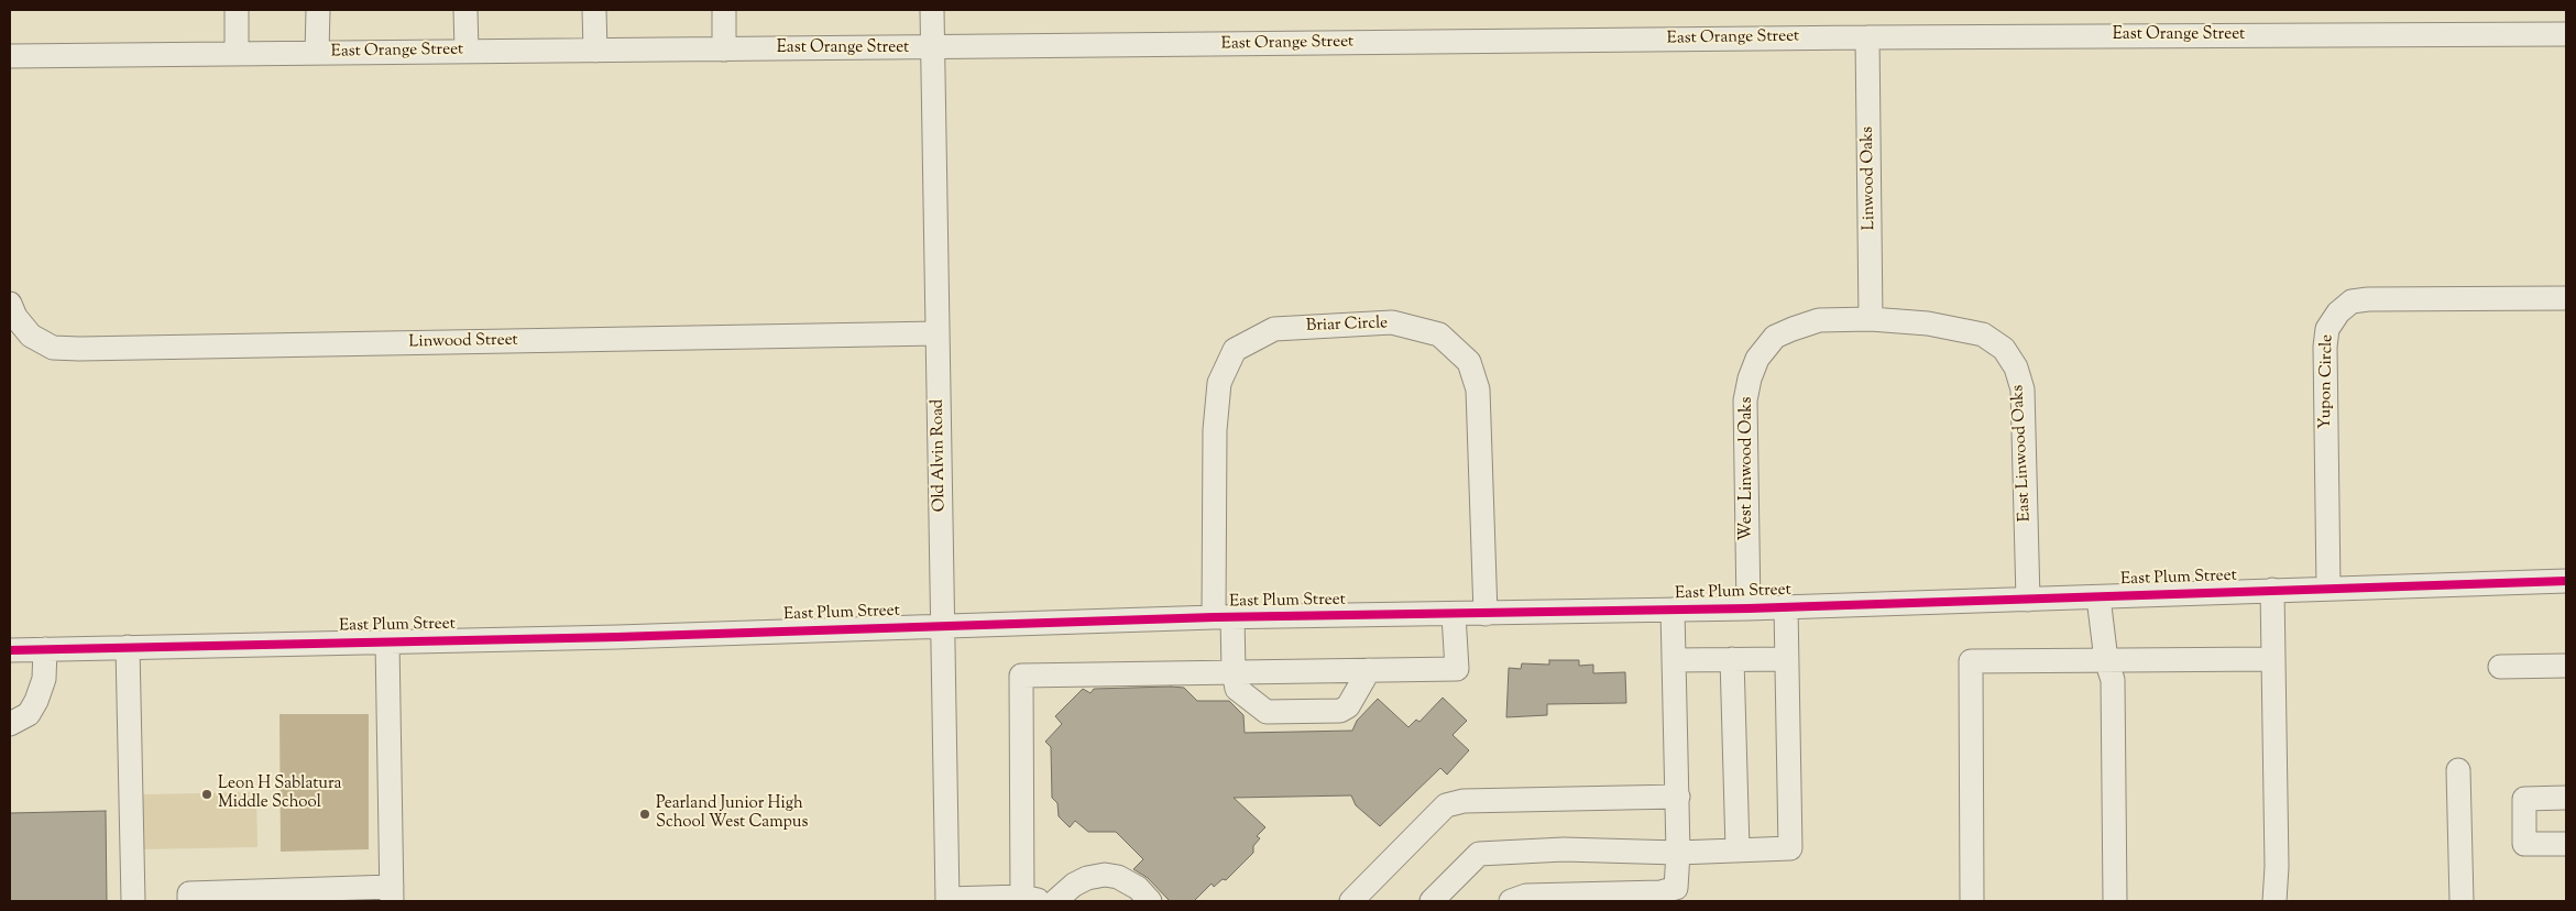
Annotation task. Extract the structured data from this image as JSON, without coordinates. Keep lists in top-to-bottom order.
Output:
{
  "streets": {
    "street": [
      "East Orange Street",
      "Linwood Oaks",
      "Briar Circle",
      "Linwood Street",
      "Yupon Circle",
      "East Linwood Oaks",
      "Old Alvin Road",
      "West Linwood Oaks",
      "East Plum Street"
    ]
  },
  "crossings": [
    ["East Orange Street", "Linwood Oaks"],
    ["East Orange Street", "Old Alvin Road"],
    ["Linwood Oaks", "East Linwood Oaks"],
    ["Linwood Oaks", "West Linwood Oaks"],
    ["Briar Circle", "East Plum Street"],
    ["Linwood Street", "Old Alvin Road"],
    ["Yupon Circle", "East Plum Street"],
    ["East Linwood Oaks", "West Linwood Oaks"],
    ["East Linwood Oaks", "East Plum Street"],
    ["Old Alvin Road", "East Plum Street"],
    ["West Linwood Oaks", "East Plum Street"]
  ],
  "places": ["Leon H Sablatura Middle School", "Pearland Junior High School West Campus"]
}
